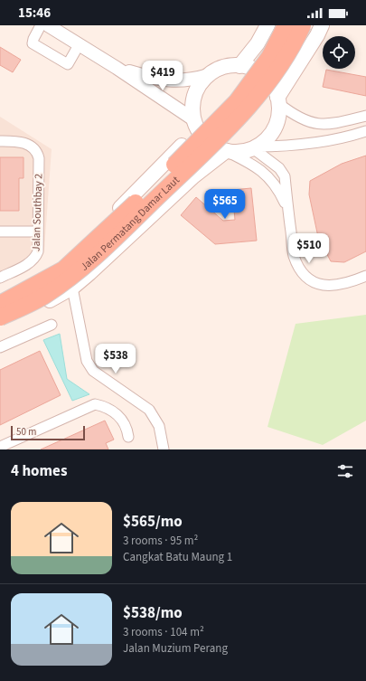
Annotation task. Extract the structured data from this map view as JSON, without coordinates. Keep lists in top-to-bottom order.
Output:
{
  "streets": {
    "highway": ["Jalan Permatang Damar Laut"],
    "street": ["Jalan Southbay 2"]
  },
  "scale_bar": "50 m",
  "page": {
    "status": "15:46",
    "price": [
      "$419",
      "$565",
      "$510",
      "$538"
    ],
    "scale": "50 m",
    "heading": "4 homes",
    "list": [
      {
        "name": "$565/mo",
        "note": "3 rooms · 95 m² · Cangkat Batu Maung 1"
      },
      {
        "name": "$538/mo",
        "note": "3 rooms · 104 m² · Jalan Muzium Perang"
      }
    ]
  }
}
